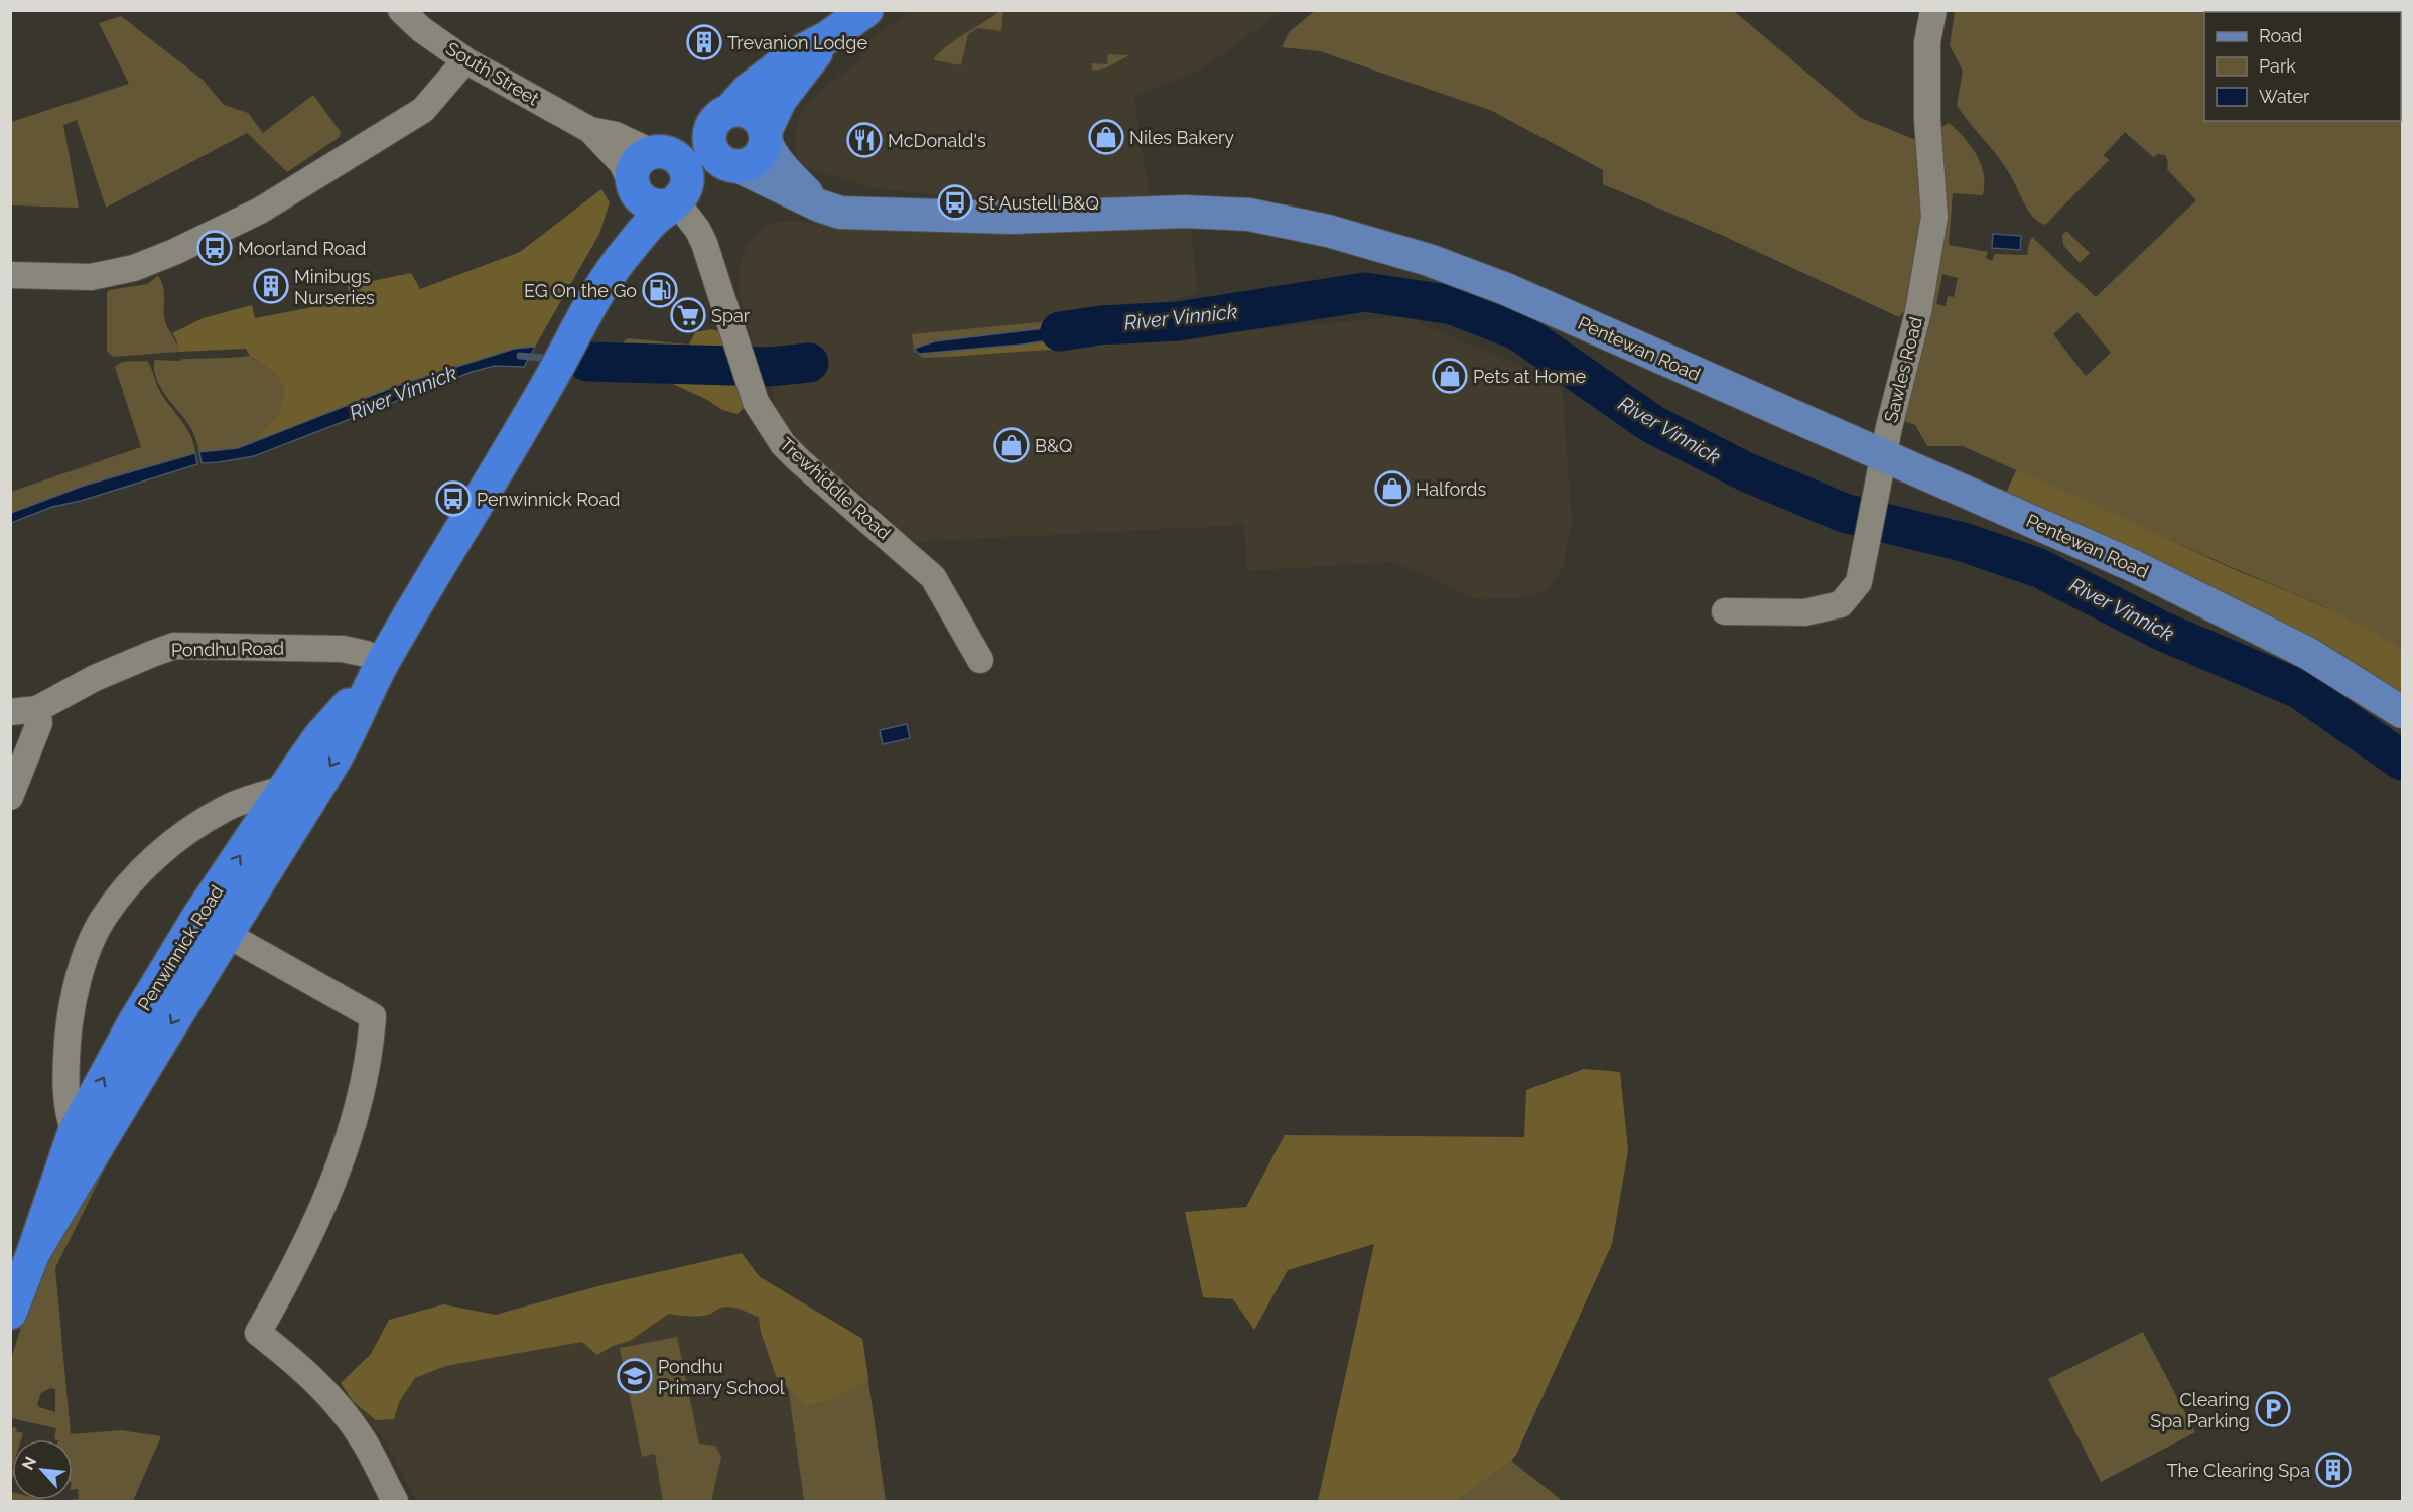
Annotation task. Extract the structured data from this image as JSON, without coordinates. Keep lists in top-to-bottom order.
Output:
{
  "streets": {
    "highway": ["Penwinnick Road"],
    "main road": ["Pentewan Road"],
    "street": [
      "South Street",
      "Sawles Road",
      "Trewhiddle Road",
      "Pondhu Road"
    ]
  },
  "crossings": [
    ["South Street", "Trewhiddle Road"],
    ["Pentewan Road", "Sawles Road"],
    ["Pondhu Road", "Penwinnick Road"]
  ],
  "water": ["River Vinnick"],
  "places": {
    "building": ["Trevanion Lodge", "Minibugs Nurseries", "The Clearing Spa"],
    "shop": [
      "Niles Bakery",
      "Pets at Home",
      "B&Q",
      "Halfords"
    ],
    "restaurant": ["McDonald's"],
    "bus stop": ["St Austell B&Q", "Moorland Road", "Penwinnick Road"],
    "fuel station": ["EG On the Go"],
    "supermarket": ["Spar"],
    "school or university": ["Pondhu Primary School"],
    "parking": ["Clearing Spa Parking"]
  },
  "legend": ["Road", "Park", "Water"],
  "north": "top left"
}
